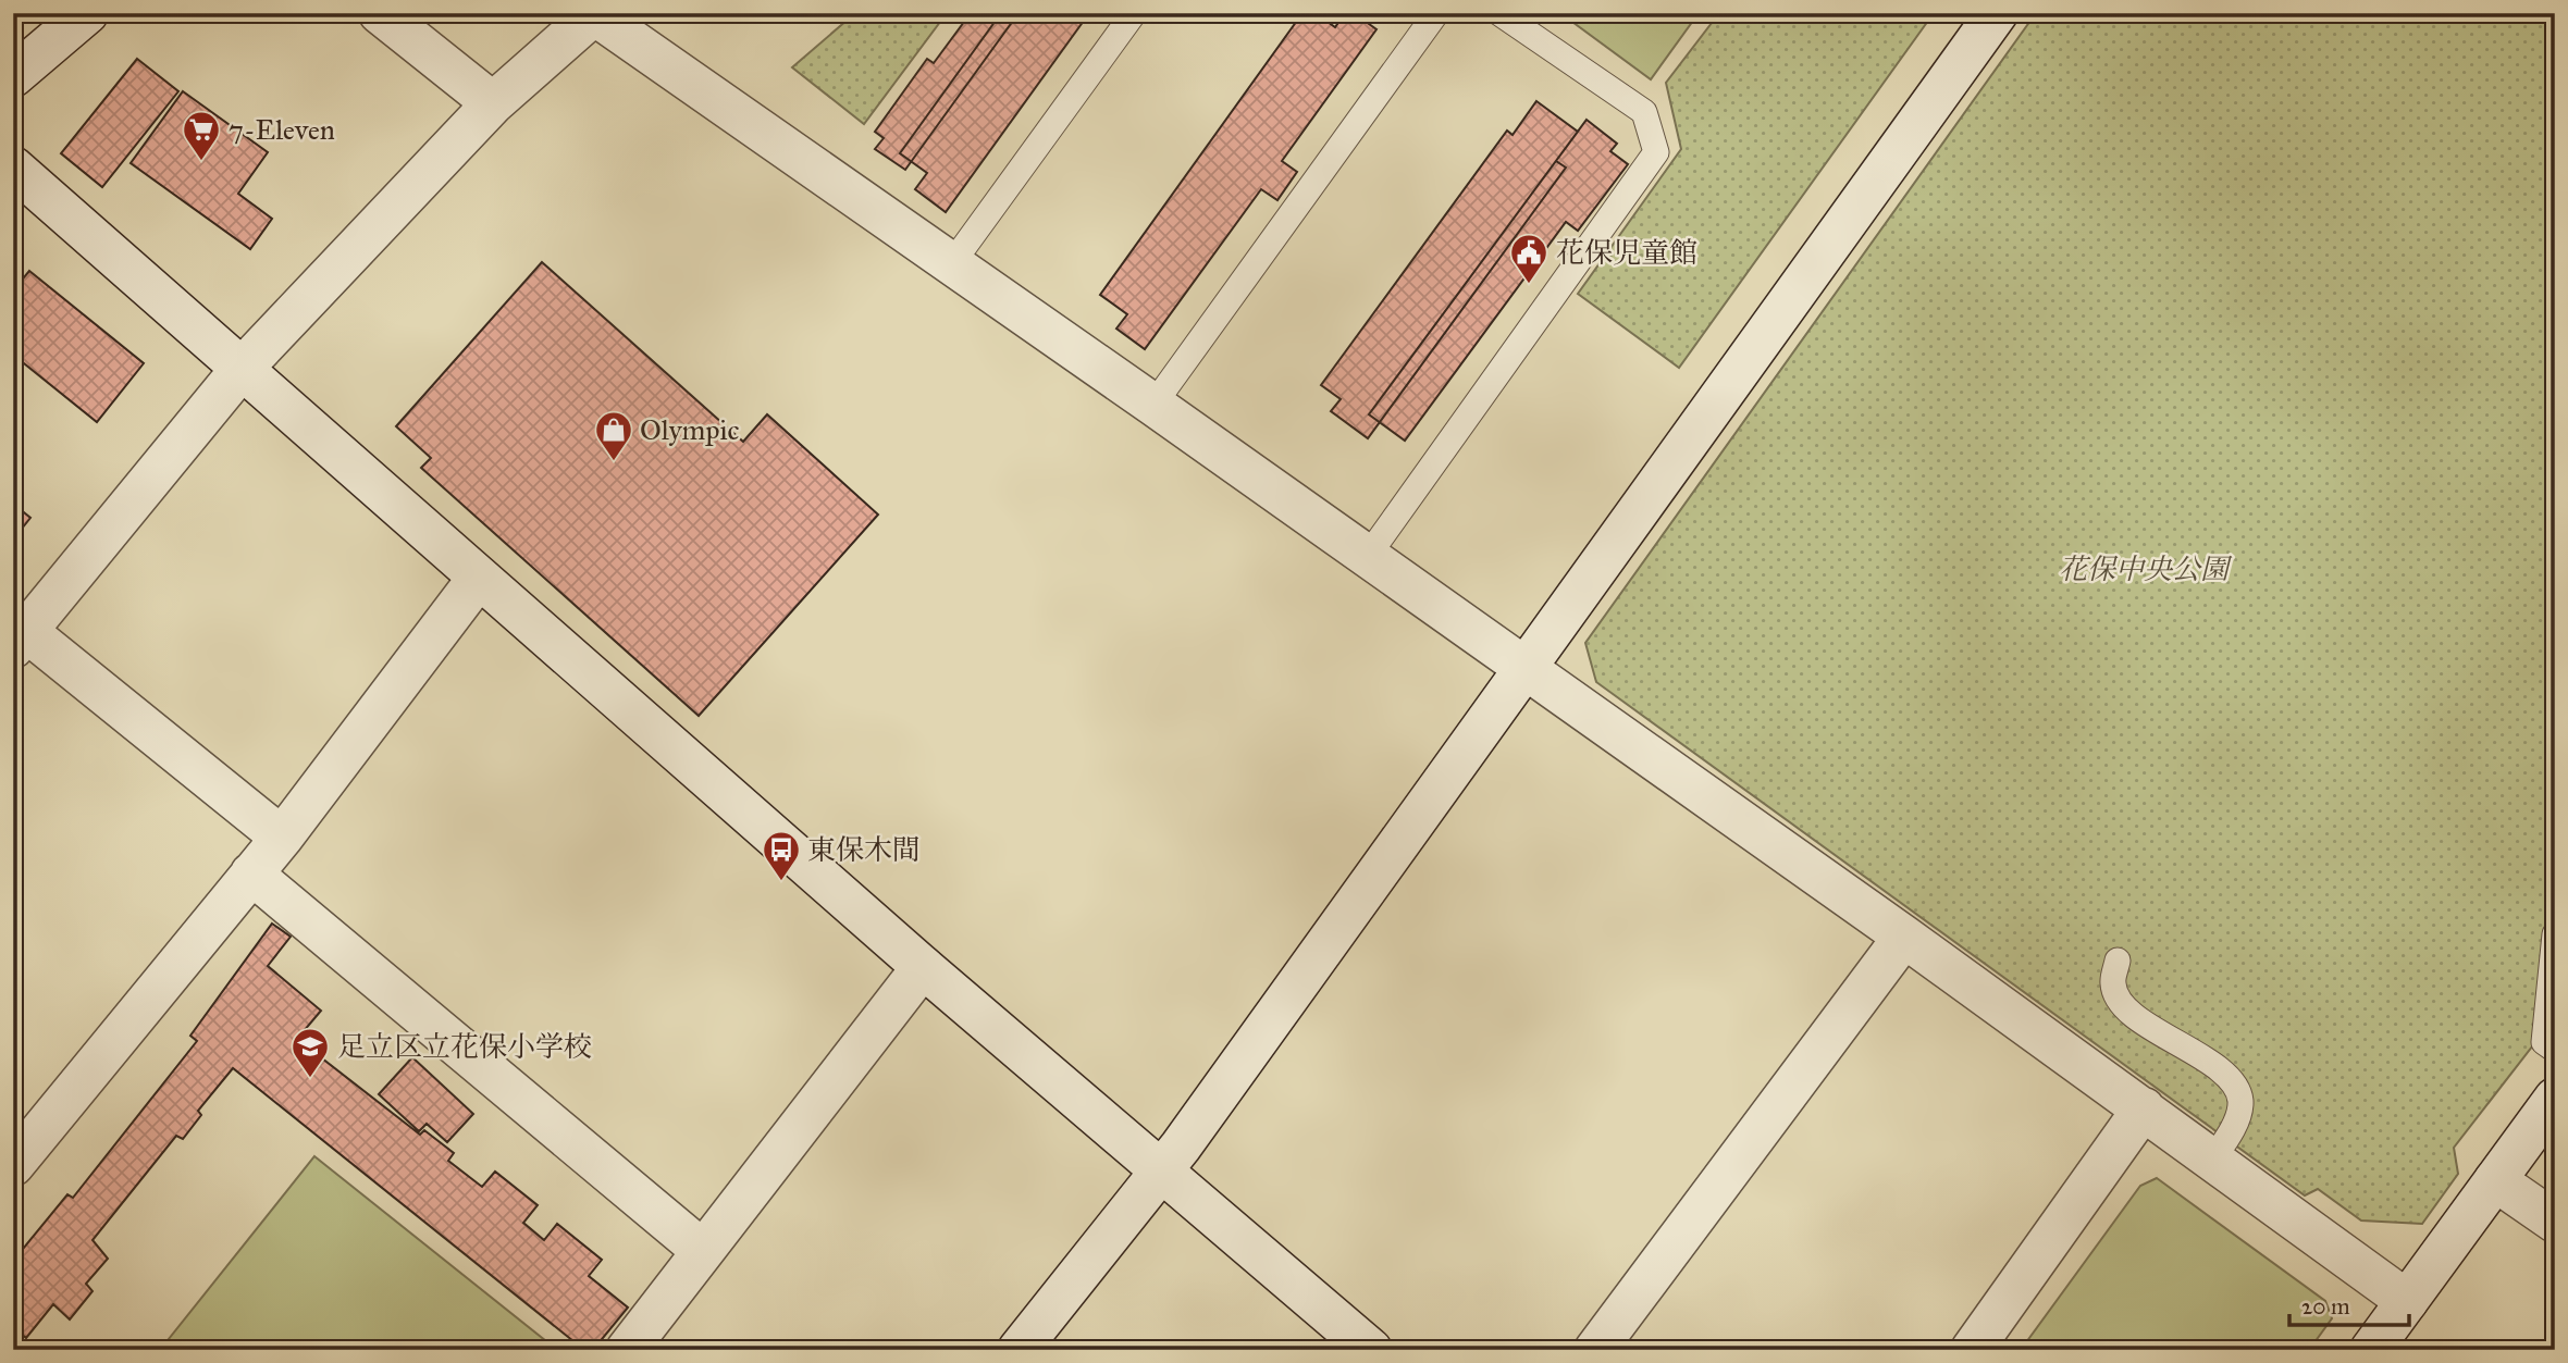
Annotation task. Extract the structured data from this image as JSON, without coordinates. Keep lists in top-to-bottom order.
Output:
{
  "parks": ["花保中央公園"],
  "places": {
    "supermarket": ["7-Eleven"],
    "public building": ["花保児童館"],
    "shop": ["Olympic"],
    "bus stop": ["東保木間"],
    "school or university": ["足立区立花保小学校"]
  },
  "scale_bar": "20 m"
}
